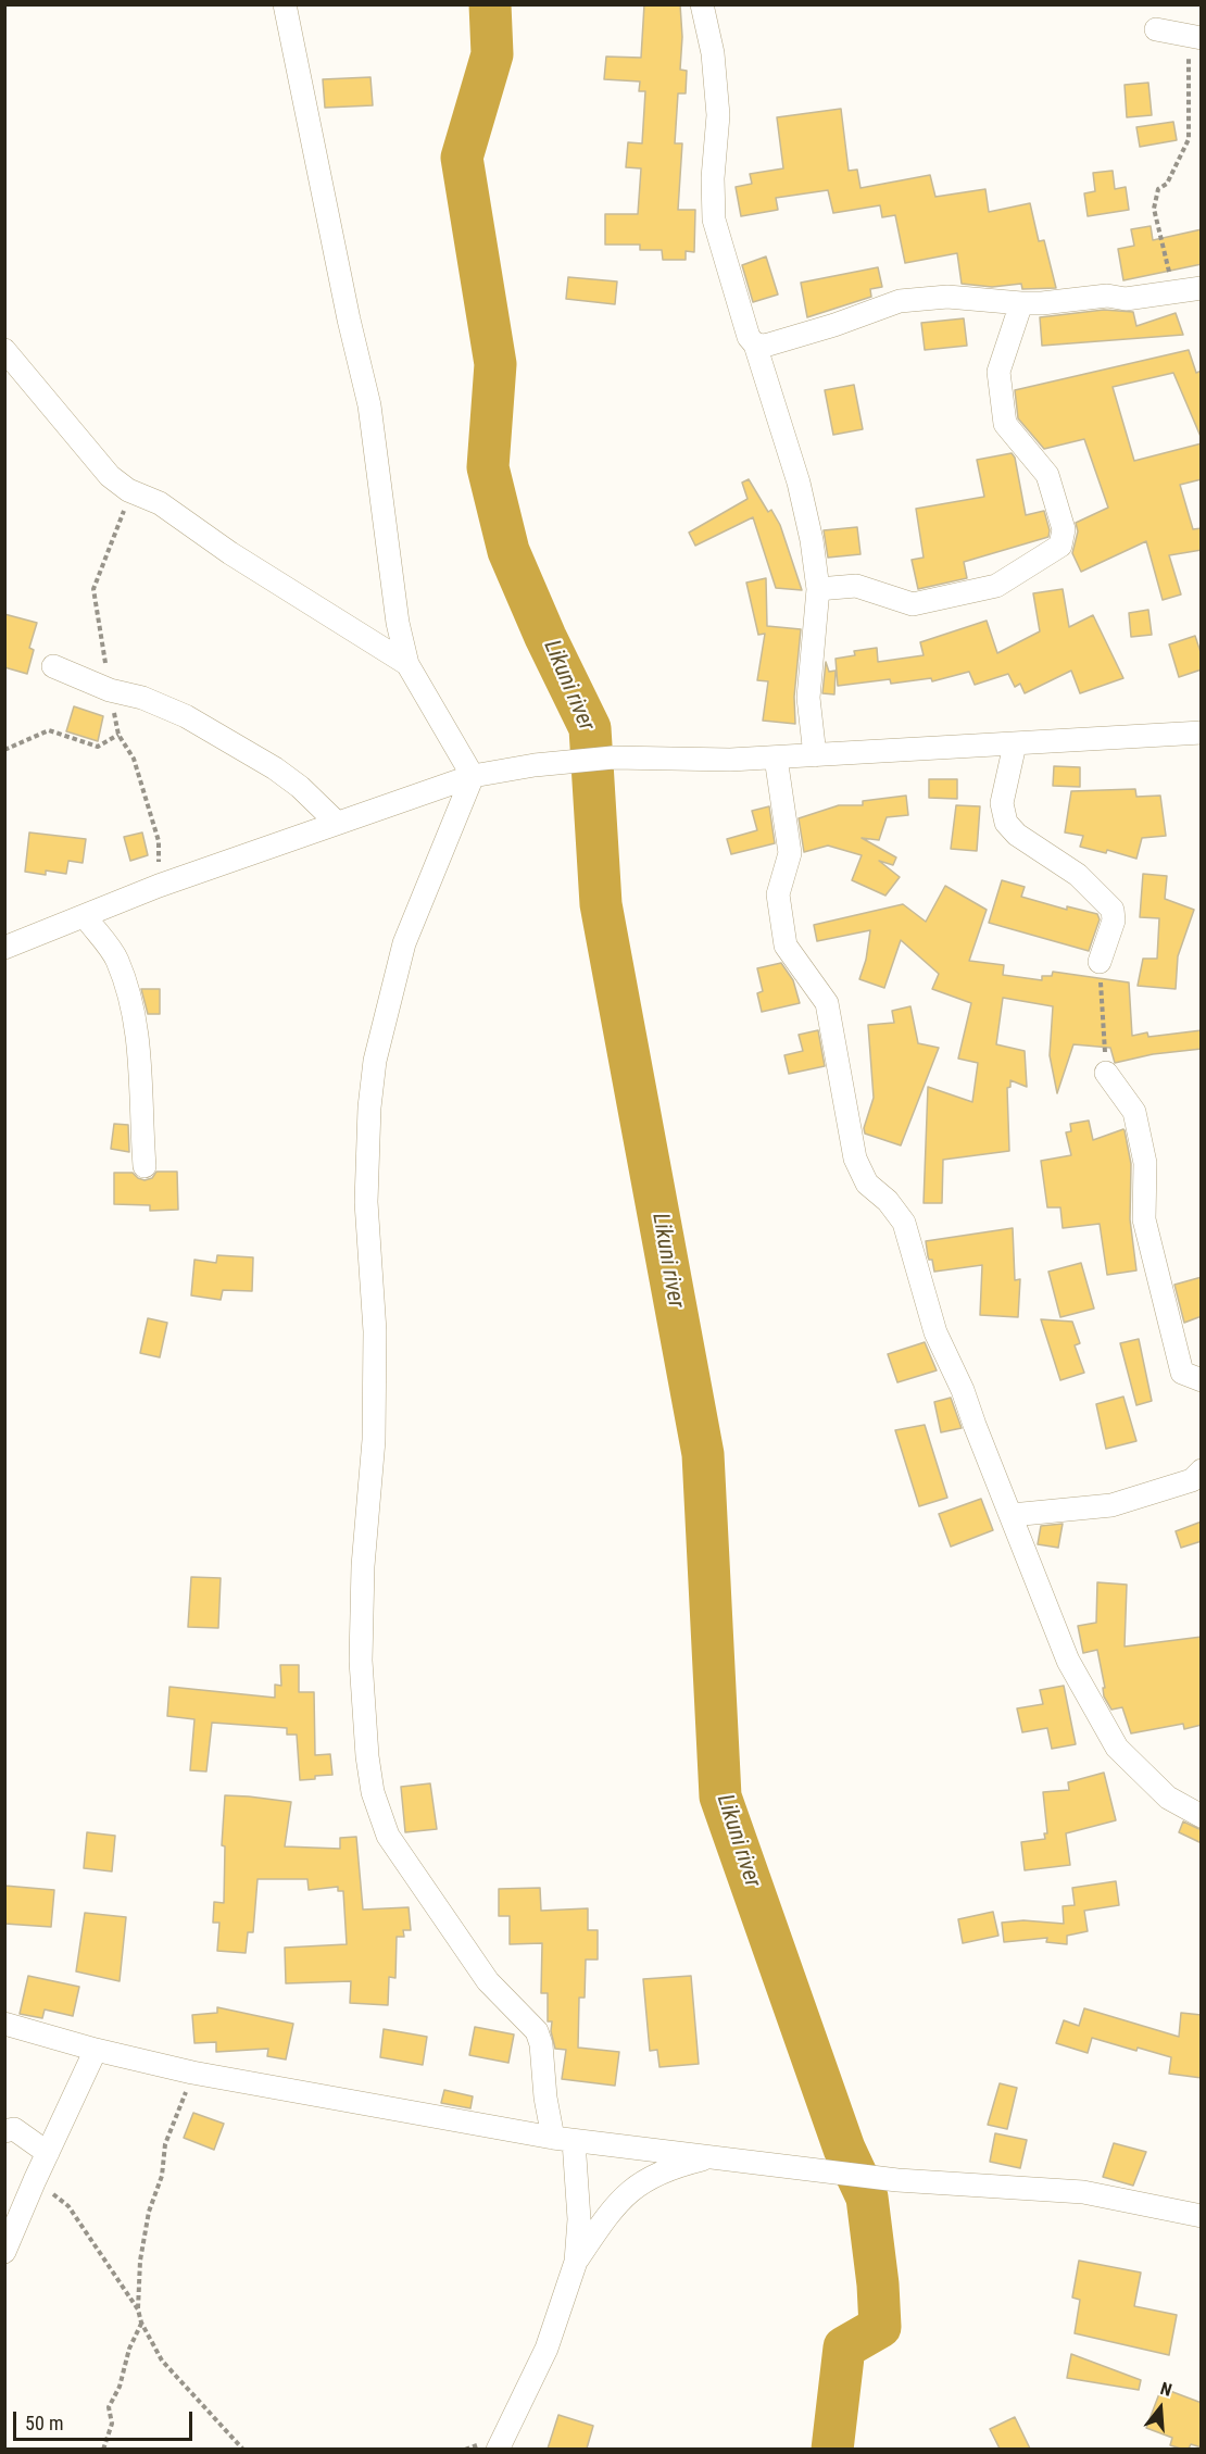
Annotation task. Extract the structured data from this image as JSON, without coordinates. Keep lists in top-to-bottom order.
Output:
{
  "water": ["Likuni river"],
  "scale_bar": "50 m",
  "north": "top"
}
